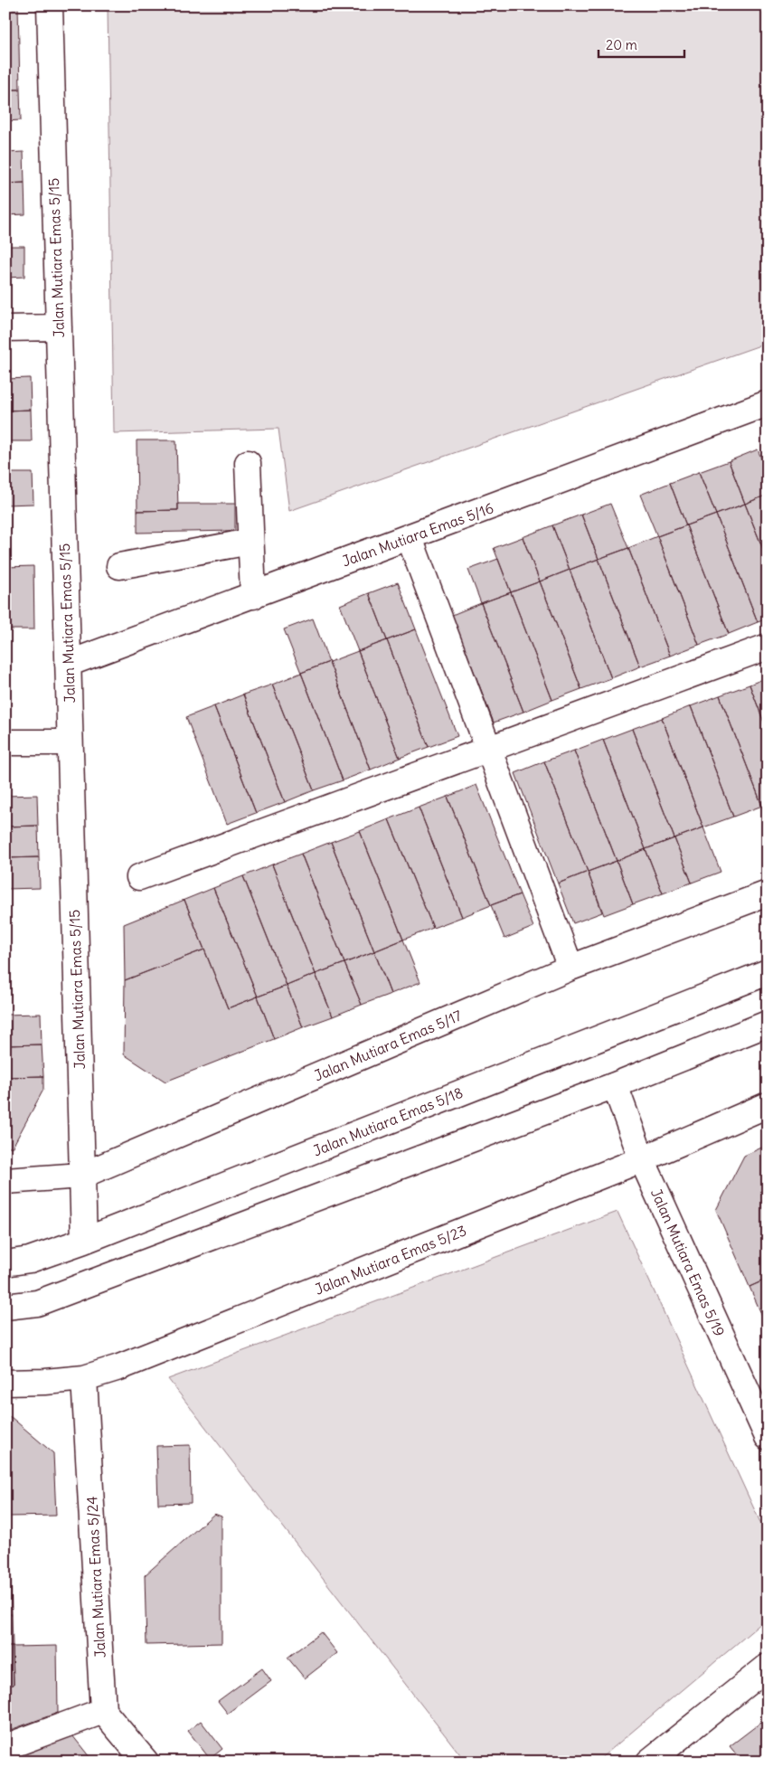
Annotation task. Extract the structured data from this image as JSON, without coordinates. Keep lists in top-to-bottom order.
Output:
{
  "streets": {
    "street": [
      "Jalan Mutiara Emas 5/15",
      "Jalan Mutiara Emas 5/16",
      "Jalan Mutiara Emas 5/17",
      "Jalan Mutiara Emas 5/18",
      "Jalan Mutiara Emas 5/23",
      "Jalan Mutiara Emas 5/19",
      "Jalan Mutiara Emas 5/24"
    ]
  },
  "crossings": [
    ["Jalan Mutiara Emas 5/15", "Jalan Mutiara Emas 5/16"],
    ["Jalan Mutiara Emas 5/15", "Jalan Mutiara Emas 5/17"],
    ["Jalan Mutiara Emas 5/15", "Jalan Mutiara Emas 5/18"],
    ["Jalan Mutiara Emas 5/23", "Jalan Mutiara Emas 5/19"],
    ["Jalan Mutiara Emas 5/23", "Jalan Mutiara Emas 5/24"]
  ],
  "scale_bar": "20 m"
}
